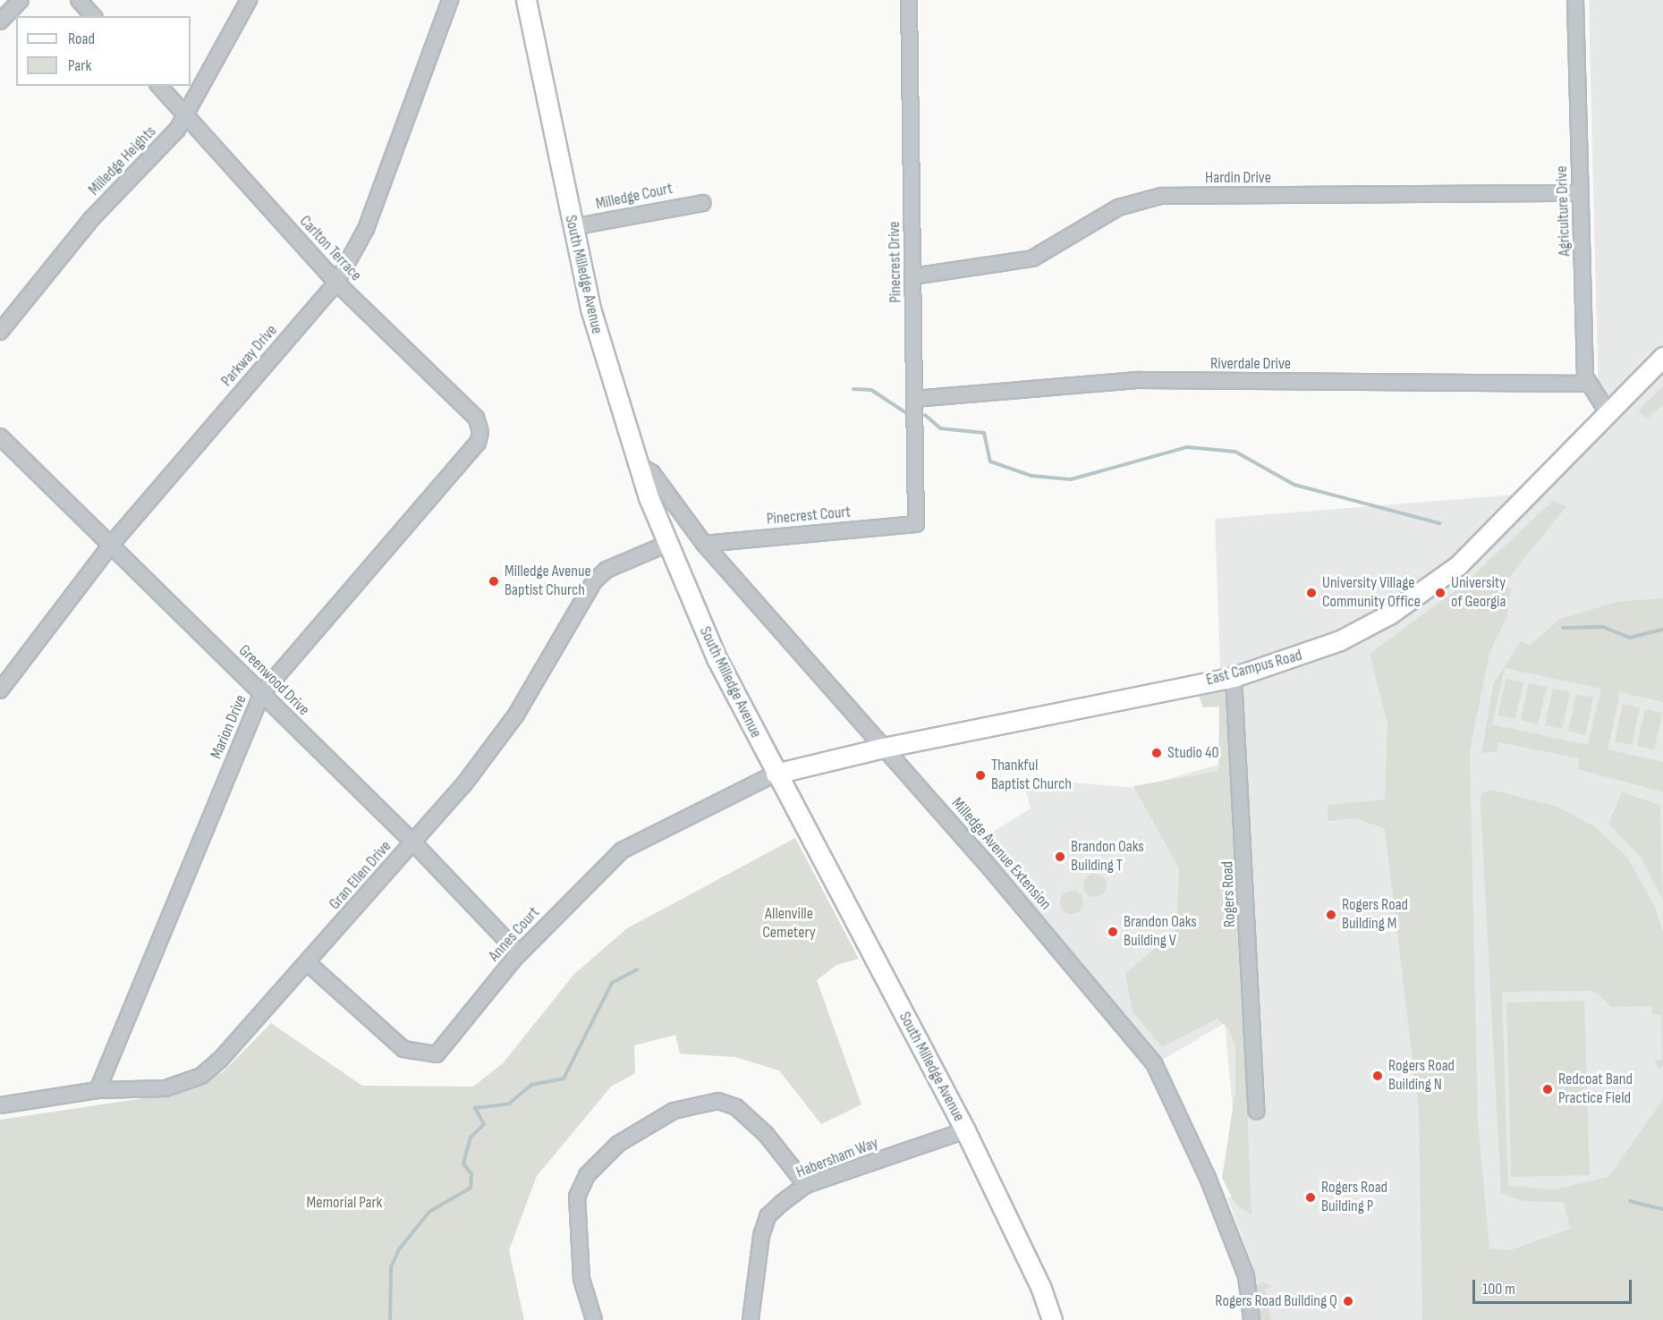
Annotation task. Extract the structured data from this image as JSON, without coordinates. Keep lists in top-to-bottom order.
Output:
{
  "streets": {
    "main road": ["South Milledge Avenue", "East Campus Road"],
    "street": [
      "Milledge Heights",
      "Hardin Drive",
      "Milledge Court",
      "Agriculture Drive",
      "Carlton Terrace",
      "Pinecrest Drive",
      "Parkway Drive",
      "Riverdale Drive",
      "Pinecrest Court",
      "Greenwood Drive",
      "Marion Drive",
      "Milledge Avenue Extension",
      "Gran Ellen Drive",
      "Rogers Road",
      "Annes Court",
      "Habersham Way"
    ]
  },
  "crossings": [
    ["Milledge Heights", "Carlton Terrace"],
    ["Hardin Drive", "Agriculture Drive"],
    ["Hardin Drive", "Pinecrest Drive"],
    ["Milledge Court", "South Milledge Avenue"],
    ["Agriculture Drive", "Riverdale Drive"],
    ["Carlton Terrace", "Parkway Drive"],
    ["Carlton Terrace", "Marion Drive"],
    ["Pinecrest Drive", "Riverdale Drive"],
    ["Pinecrest Drive", "Pinecrest Court"],
    ["South Milledge Avenue", "East Campus Road"],
    ["South Milledge Avenue", "Milledge Avenue Extension"],
    ["South Milledge Avenue", "Gran Ellen Drive"],
    ["South Milledge Avenue", "Annes Court"],
    ["South Milledge Avenue", "Habersham Way"],
    ["Parkway Drive", "Greenwood Drive"],
    ["Pinecrest Court", "Milledge Avenue Extension"],
    ["East Campus Road", "Milledge Avenue Extension"],
    ["East Campus Road", "Rogers Road"],
    ["East Campus Road", "Annes Court"],
    ["Greenwood Drive", "Marion Drive"],
    ["Greenwood Drive", "Gran Ellen Drive"],
    ["Greenwood Drive", "Annes Court"],
    ["Marion Drive", "Gran Ellen Drive"],
    ["Gran Ellen Drive", "Annes Court"]
  ],
  "parks": ["Allenville Cemetery", "Memorial Park"],
  "places": [
    "Milledge Avenue Baptist Church",
    "University Village Community Office",
    "University of Georgia",
    "Studio 40",
    "Thankful Baptist Church",
    "Brandon Oaks Building T",
    "Rogers Road Building M",
    "Brandon Oaks Building V",
    "Rogers Road Building N",
    "Redcoat Band Practice Field",
    "Rogers Road Building P",
    "Rogers Road Building Q"
  ],
  "legend": ["Road", "Park"],
  "scale_bar": "100 m"
}
